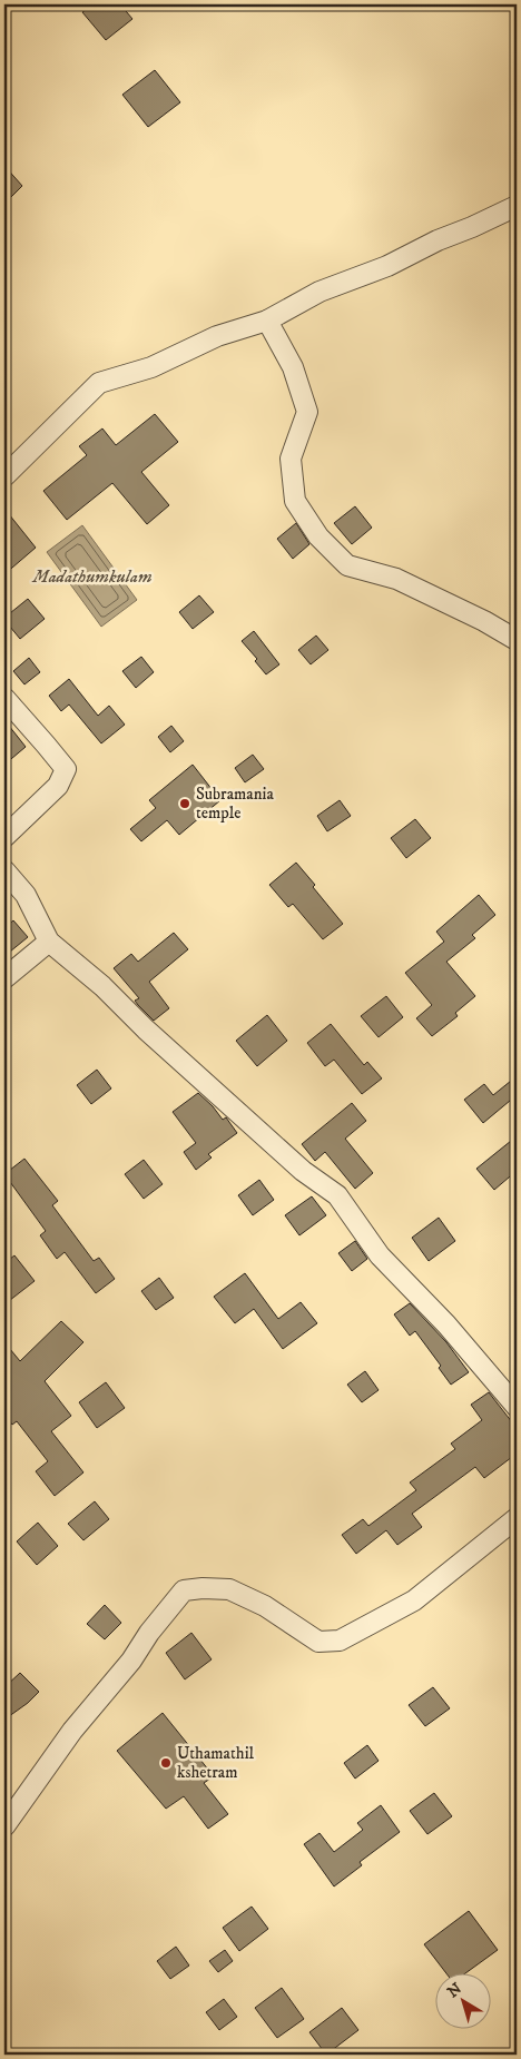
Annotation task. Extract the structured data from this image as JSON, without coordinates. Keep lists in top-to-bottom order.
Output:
{
  "water": ["Madathumkulam"],
  "places": ["Subramania temple", "Uthamathil kshetram"],
  "north": "top left"
}
